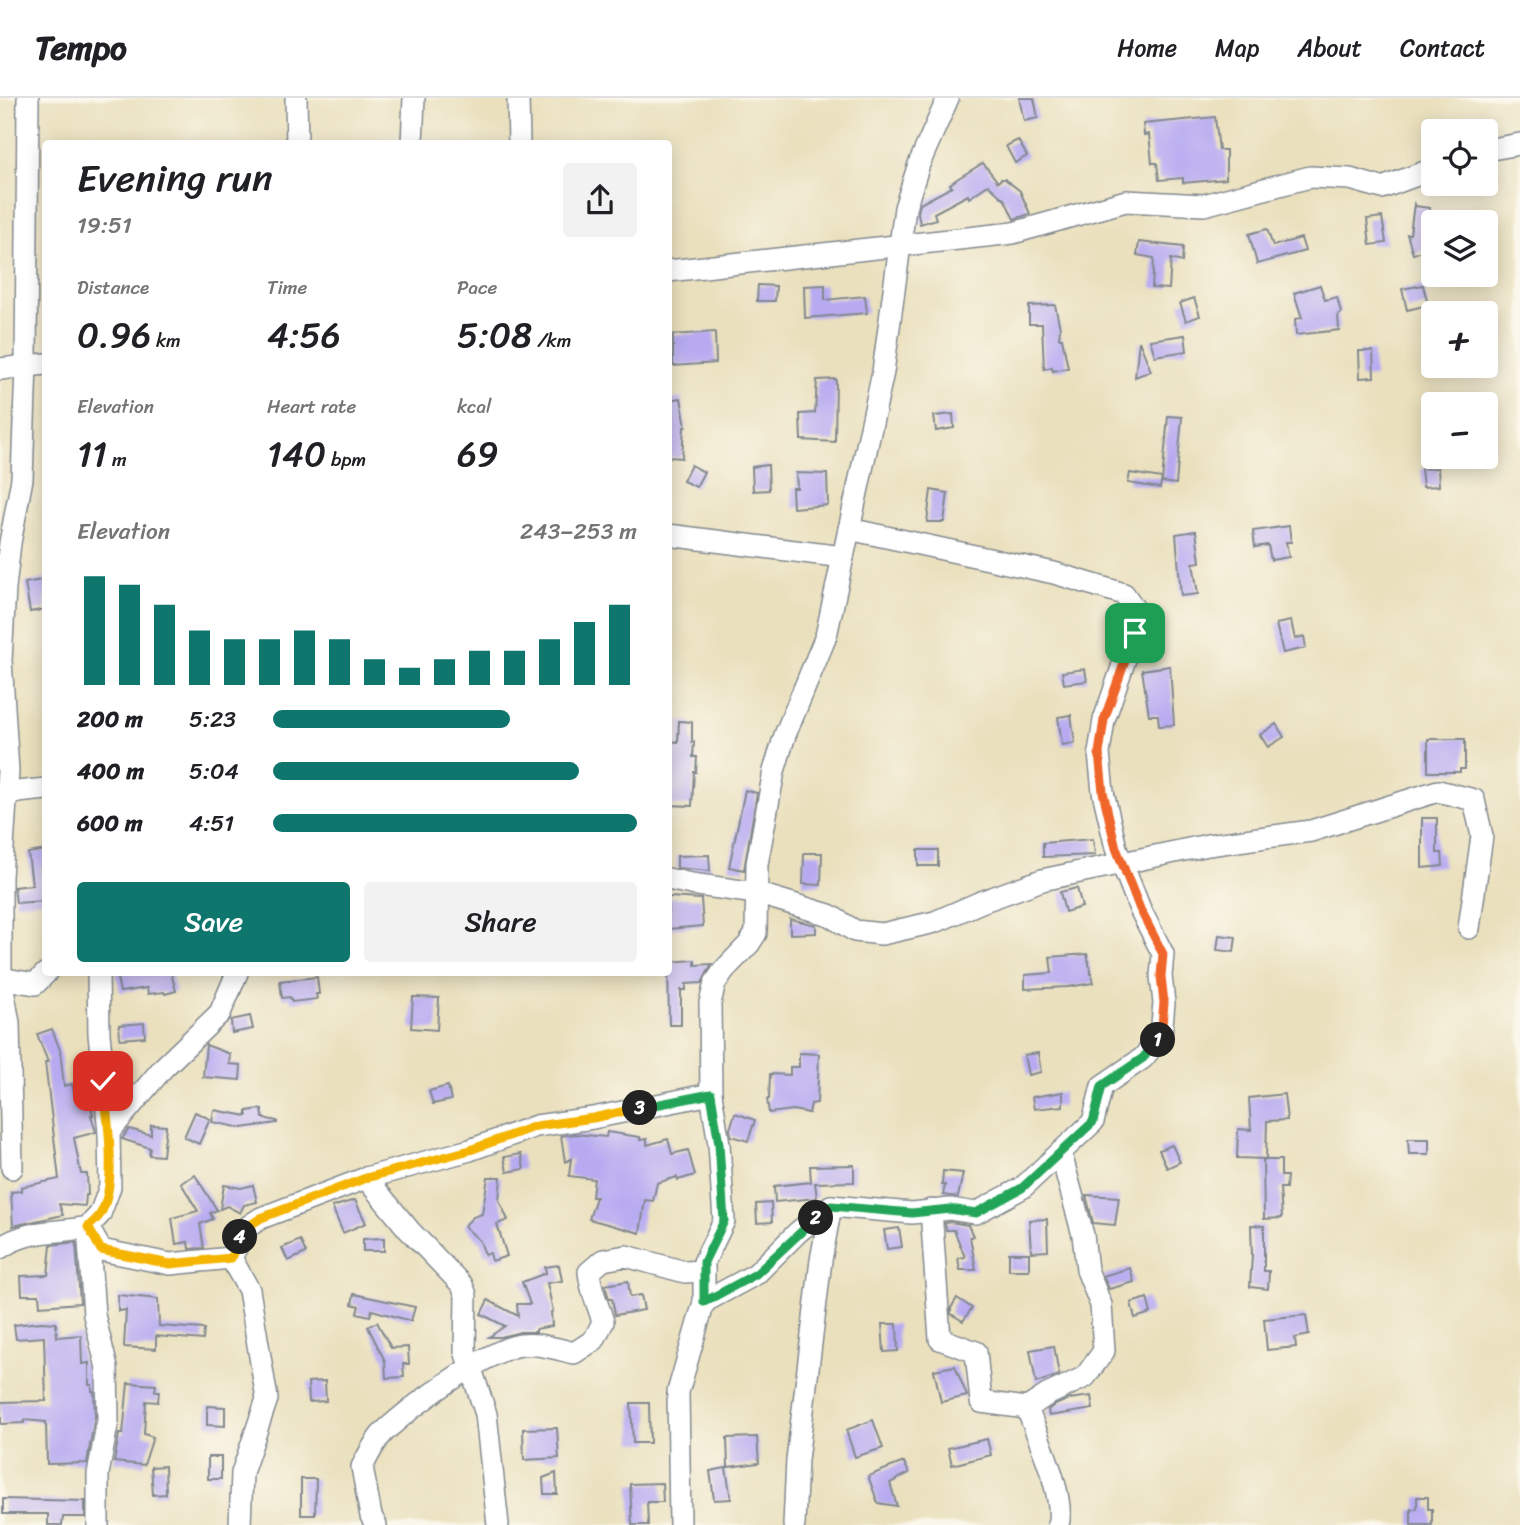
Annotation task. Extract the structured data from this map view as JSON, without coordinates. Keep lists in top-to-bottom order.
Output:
{
  "page": {
    "header": "Tempo",
    "nav": [
      "Home",
      "Map",
      "About",
      "Contact"
    ],
    "map_buttons": ["+", "−"],
    "heading": ["Evening run", "19:51"],
    "stats": [
      ["Distance", "0.96 km"],
      ["Time", "4:56"],
      ["Pace", "5:08 /km"],
      ["Elevation", "11 m"],
      ["Heart rate", "140 bpm"],
      ["kcal", "69"]
    ],
    "chart": ["Elevation", "243–253 m"],
    "list": [
      {
        "name": "200 m",
        "note": "5:23"
      },
      {
        "name": "400 m",
        "note": "5:04"
      },
      {
        "name": "600 m",
        "note": "4:51"
      }
    ],
    "buttons": ["Save", "Share"],
    "pins": [
      "1",
      "3",
      "2",
      "4"
    ]
  }
}
